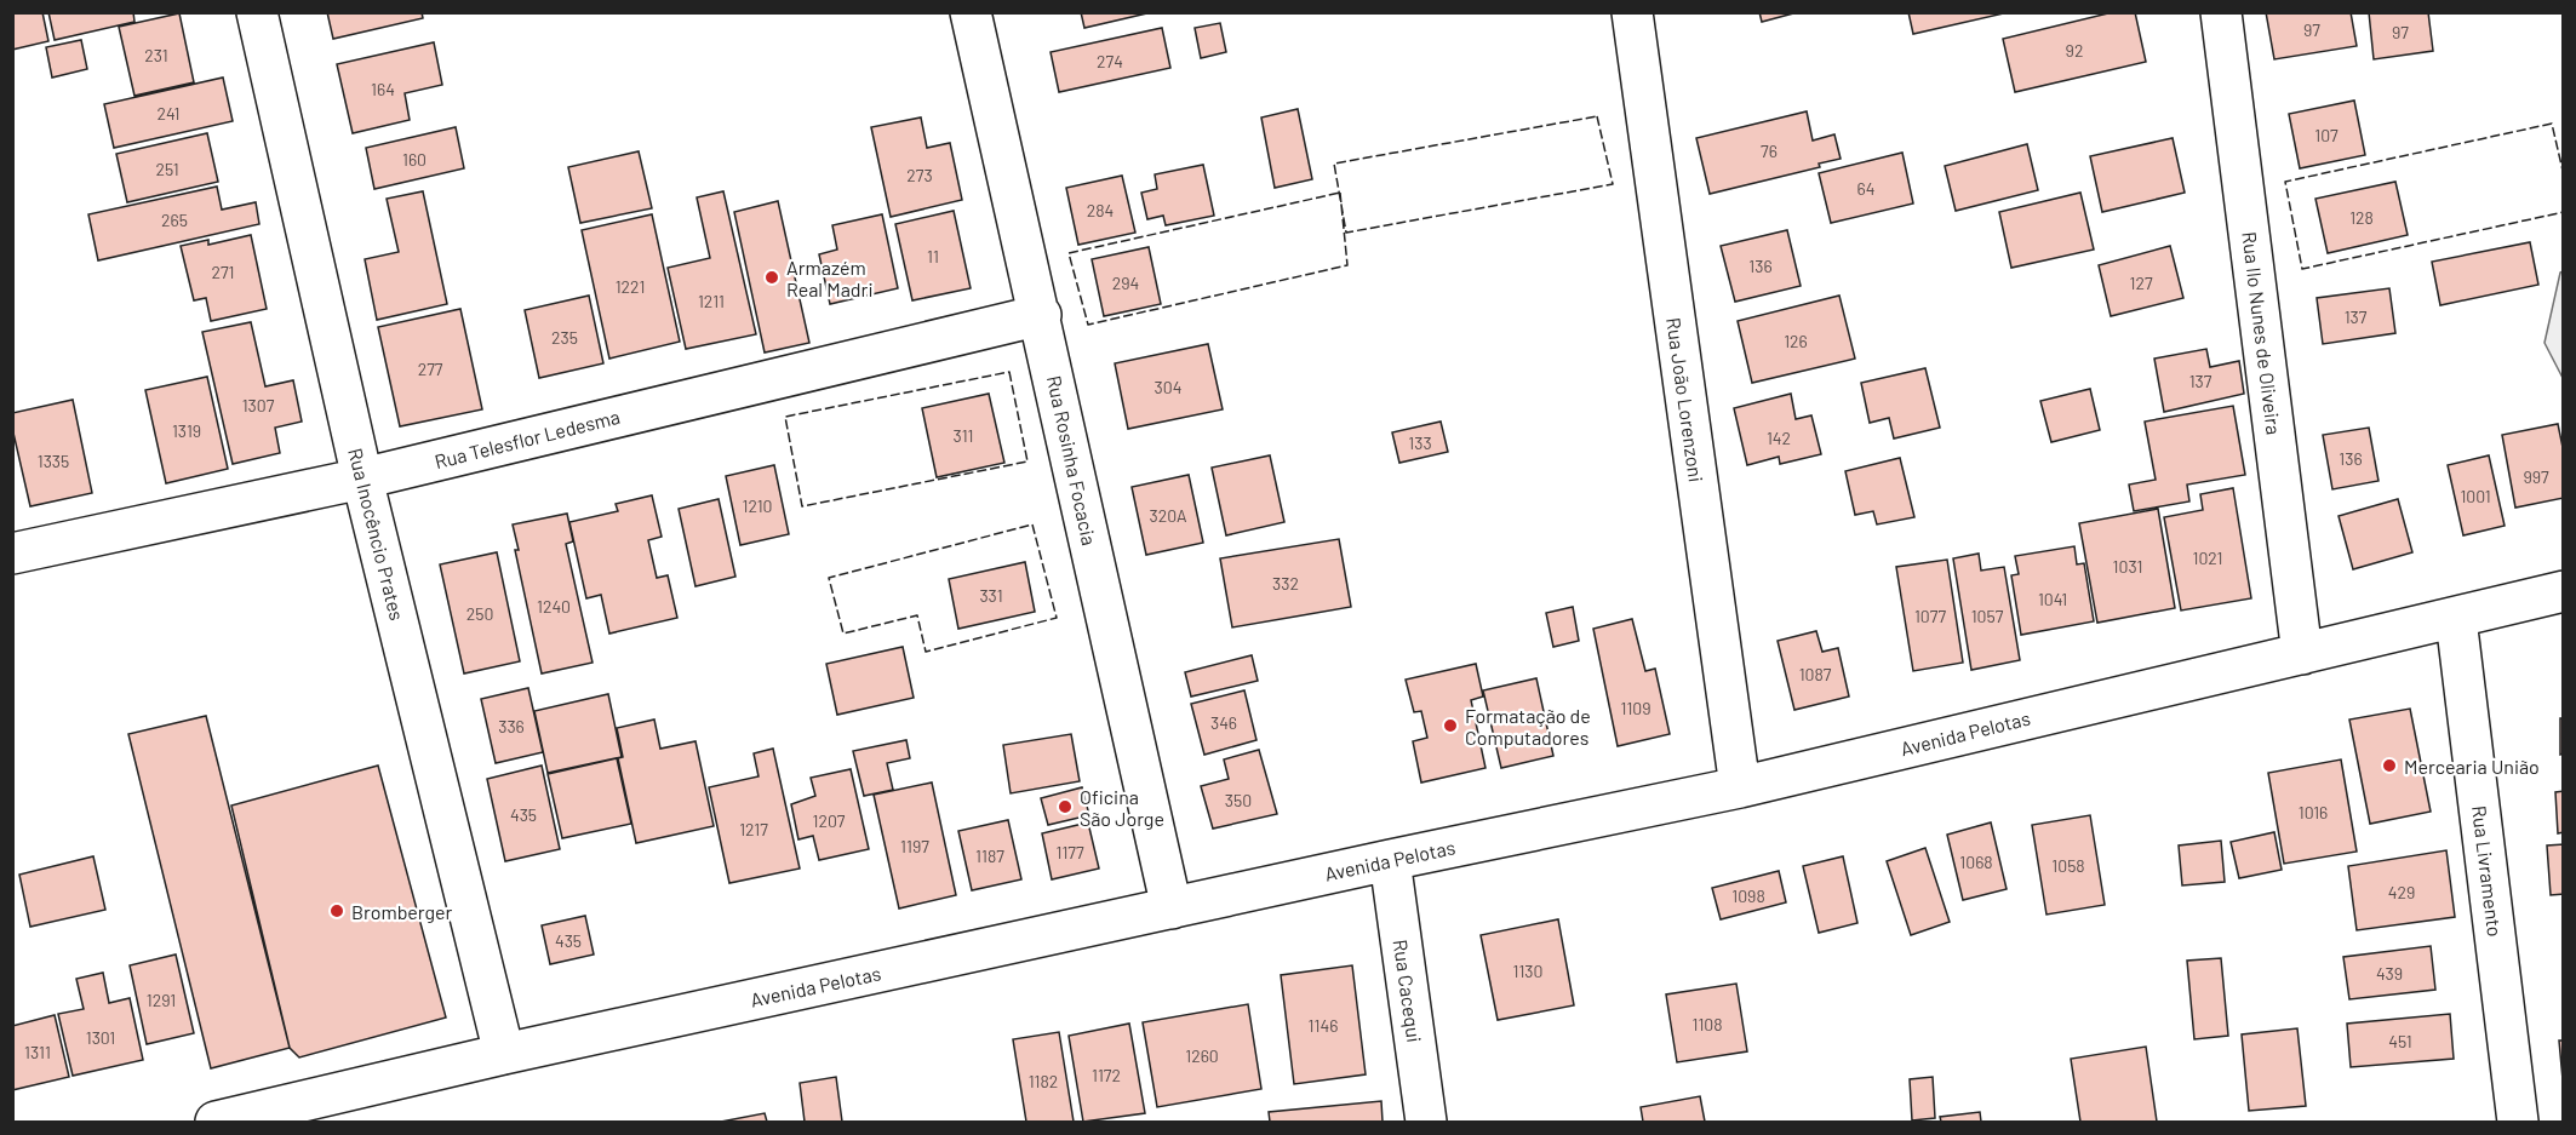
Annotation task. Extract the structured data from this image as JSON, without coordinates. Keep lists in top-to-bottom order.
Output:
{
  "streets": {
    "street": [
      "Rua Ilo Nunes de Oliveira",
      "Rua João Lorenzoni",
      "Rua Telesflor Ledesma",
      "Rua Rosinha Focacia",
      "Rua Inocêncio Prates",
      "Avenida Pelotas",
      "Rua Livramento",
      "Rua Cacequi"
    ]
  },
  "crossings": [
    ["Rua Ilo Nunes de Oliveira", "Avenida Pelotas"],
    ["Rua João Lorenzoni", "Avenida Pelotas"],
    ["Rua Telesflor Ledesma", "Rua Rosinha Focacia"],
    ["Rua Telesflor Ledesma", "Rua Inocêncio Prates"],
    ["Rua Rosinha Focacia", "Avenida Pelotas"],
    ["Rua Inocêncio Prates", "Avenida Pelotas"],
    ["Avenida Pelotas", "Rua Livramento"],
    ["Avenida Pelotas", "Rua Cacequi"]
  ],
  "places": [
    "Armazém Real Madri",
    "Formatação de Computadores",
    "Mercearia União",
    "Oficina São Jorge",
    "Bromberger"
  ],
  "house_numbers": [
    "97",
    "97",
    "92",
    "231",
    "274",
    "164",
    "241",
    "107",
    "76",
    "160",
    "251",
    "273",
    "64",
    "284",
    "128",
    "265",
    "11",
    "136",
    "271",
    "294",
    "127",
    "1221",
    "1211",
    "137",
    "235",
    "126",
    "277",
    "137",
    "304",
    "1307",
    "1319",
    "311",
    "142",
    "133",
    "136",
    "1335",
    "997",
    "1001",
    "1210",
    "320A",
    "1021",
    "1031",
    "332",
    "331",
    "1041",
    "1240",
    "250",
    "1077",
    "1057",
    "1087",
    "1109",
    "346",
    "336",
    "350",
    "1016",
    "435",
    "1207",
    "1217",
    "1197",
    "1177",
    "1187",
    "1068",
    "1058",
    "429",
    "1098",
    "435",
    "1130",
    "439",
    "1291",
    "1108",
    "1146",
    "1301",
    "451",
    "1311",
    "1260",
    "1172",
    "1182"
  ]
}
